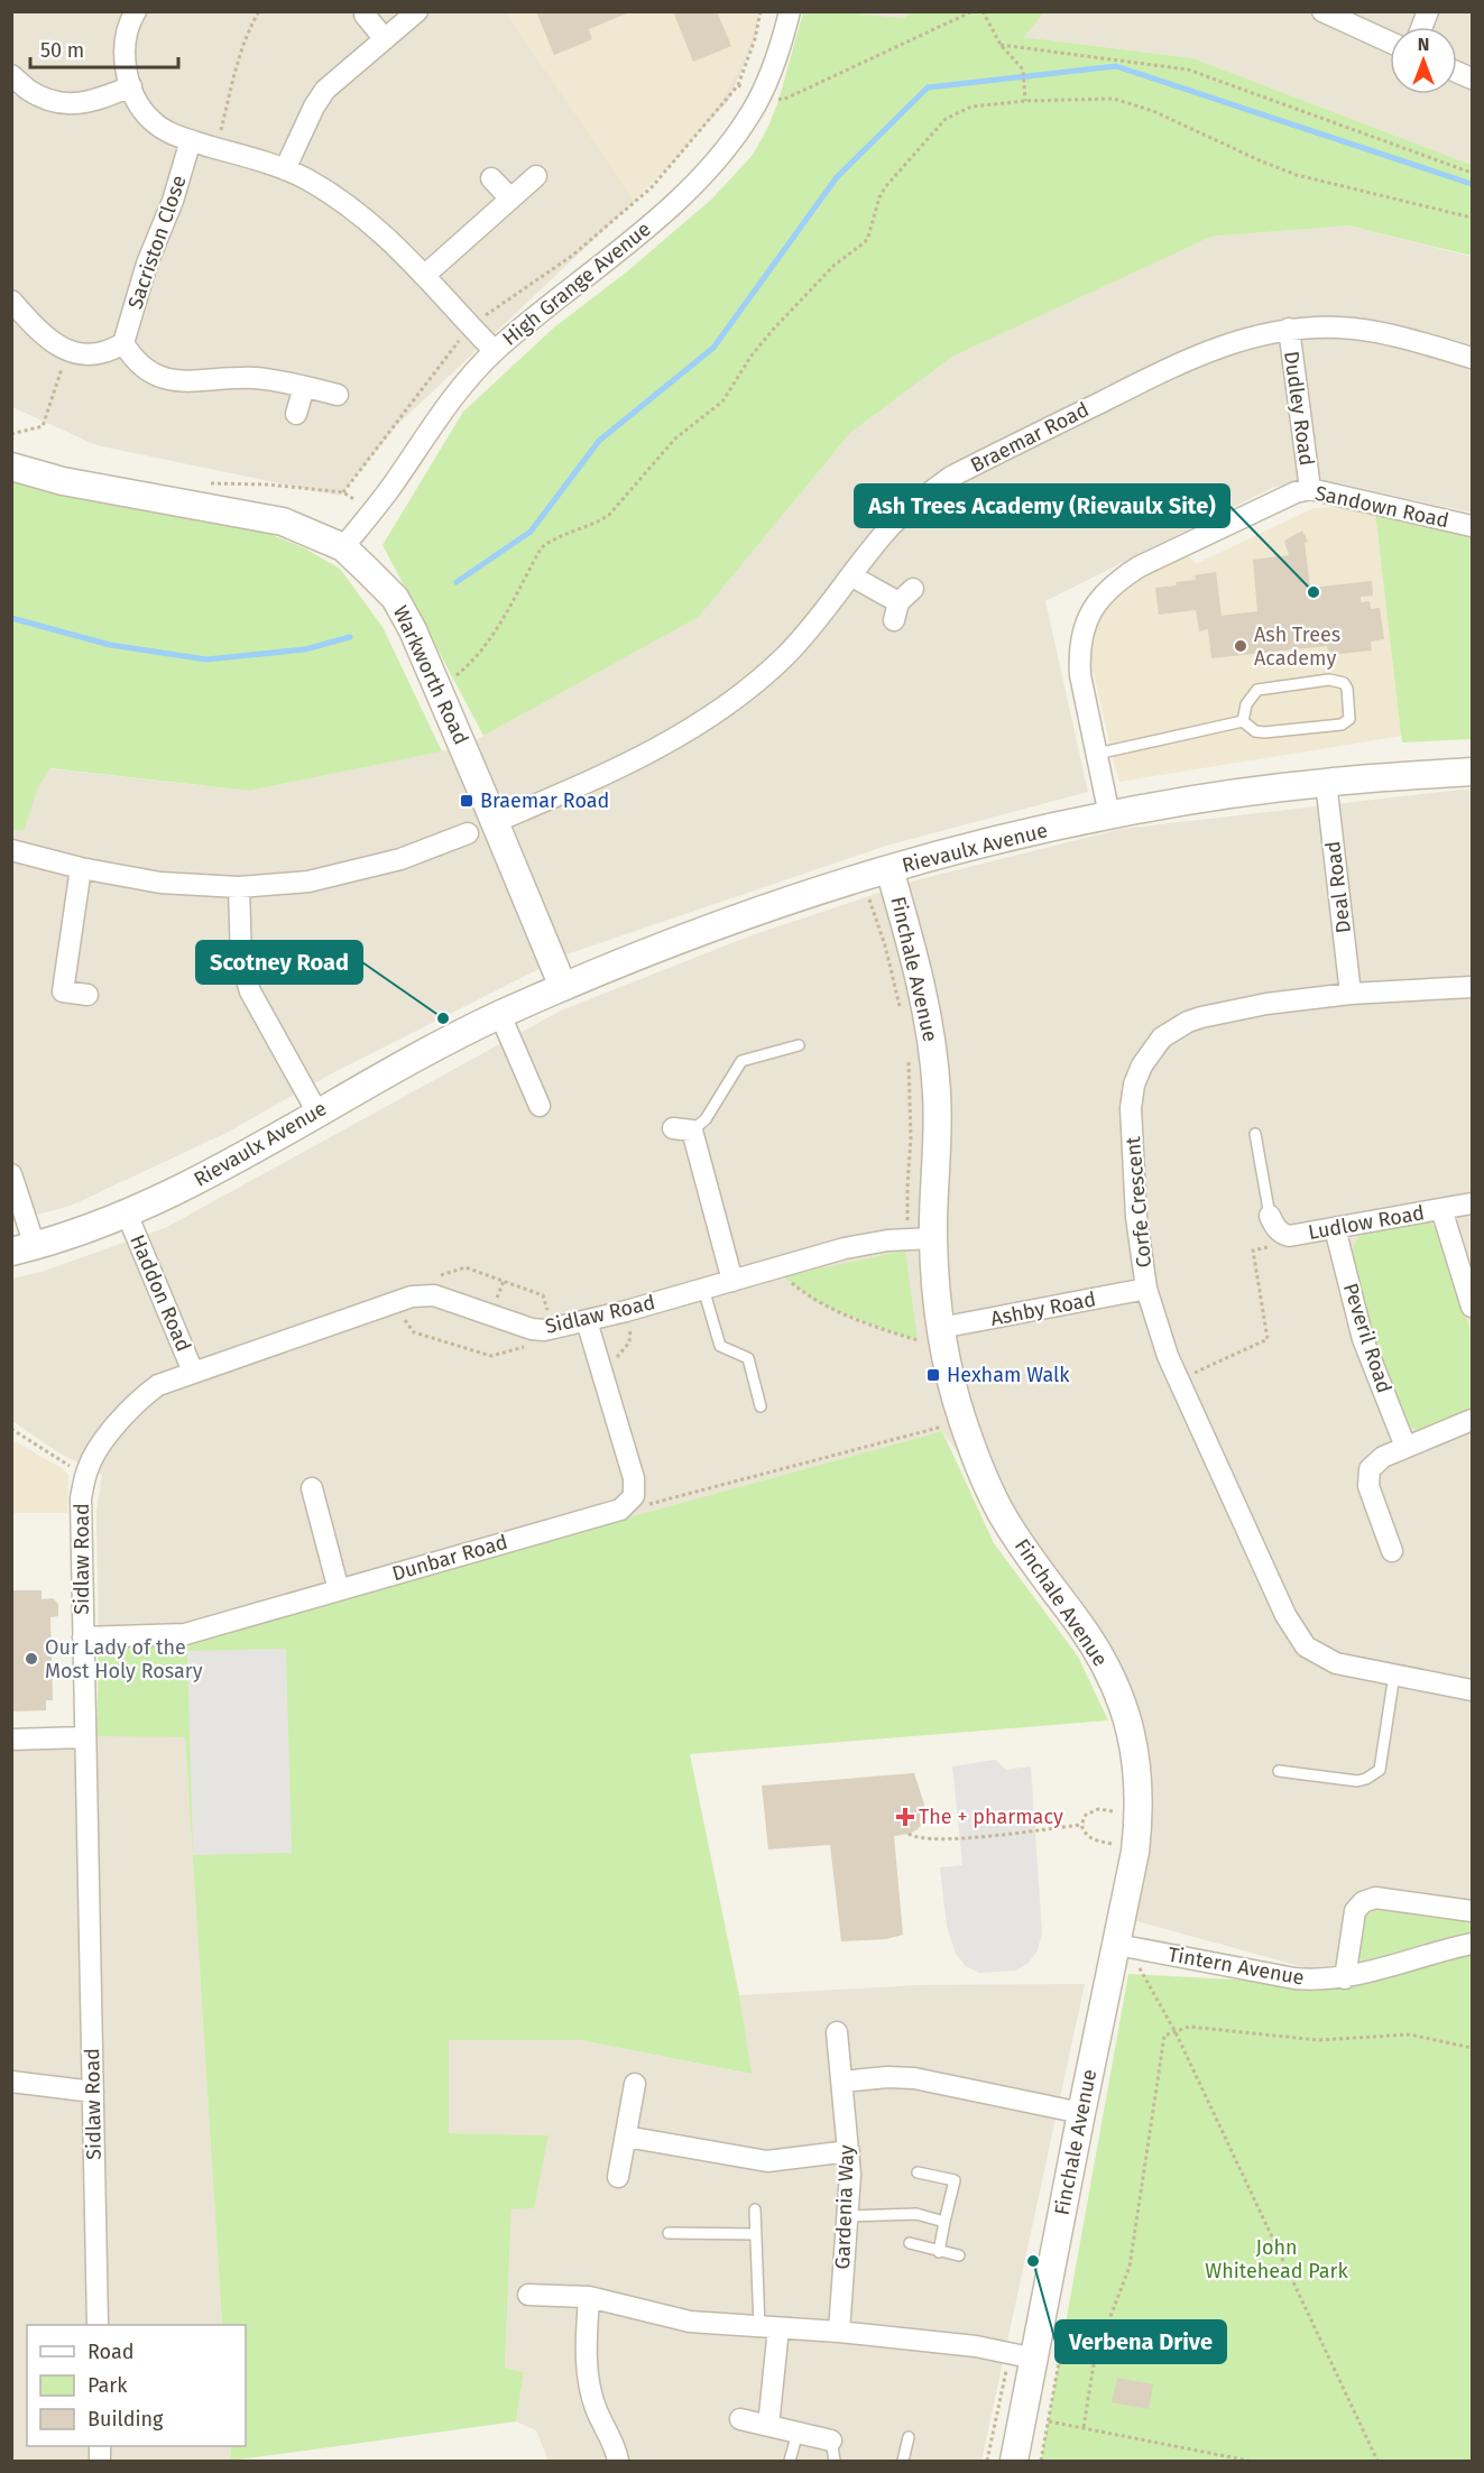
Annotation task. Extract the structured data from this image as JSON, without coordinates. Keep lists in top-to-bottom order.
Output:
{
  "streets": {
    "street": [
      "Sacriston Close",
      "High Grange Avenue",
      "Dudley Road",
      "Braemar Road",
      "Sandown Road",
      "Warkworth Road",
      "Rievaulx Avenue",
      "Deal Road",
      "Finchale Avenue",
      "Corfe Crescent",
      "Ludlow Road",
      "Haddon Road",
      "Ashby Road",
      "Sidlaw Road",
      "Peveril Road",
      "Dunbar Road",
      "Tintern Avenue",
      "Gardenia Way"
    ]
  },
  "crossings": [
    ["High Grange Avenue", "Warkworth Road"],
    ["Dudley Road", "Braemar Road"],
    ["Dudley Road", "Sandown Road"],
    ["Braemar Road", "Warkworth Road"],
    ["Sandown Road", "Rievaulx Avenue"],
    ["Warkworth Road", "Rievaulx Avenue"],
    ["Rievaulx Avenue", "Deal Road"],
    ["Rievaulx Avenue", "Finchale Avenue"],
    ["Rievaulx Avenue", "Haddon Road"],
    ["Deal Road", "Corfe Crescent"],
    ["Finchale Avenue", "Ashby Road"],
    ["Finchale Avenue", "Sidlaw Road"],
    ["Finchale Avenue", "Tintern Avenue"],
    ["Corfe Crescent", "Ashby Road"],
    ["Ludlow Road", "Peveril Road"],
    ["Haddon Road", "Sidlaw Road"],
    ["Sidlaw Road", "Dunbar Road"]
  ],
  "parks": ["John Whitehead Park"],
  "places": {
    "other": [
      "Ash Trees Academy (Rievaulx Site)",
      "Ash Trees Academy",
      "Scotney Road",
      "Our Lady of the Most Holy Rosary",
      "Verbena Drive"
    ],
    "transit": ["Braemar Road", "Hexham Walk"],
    "health": ["The + pharmacy"]
  },
  "legend": ["Road", "Park", "Building"],
  "scale_bar": "50 m",
  "north": "top"
}
